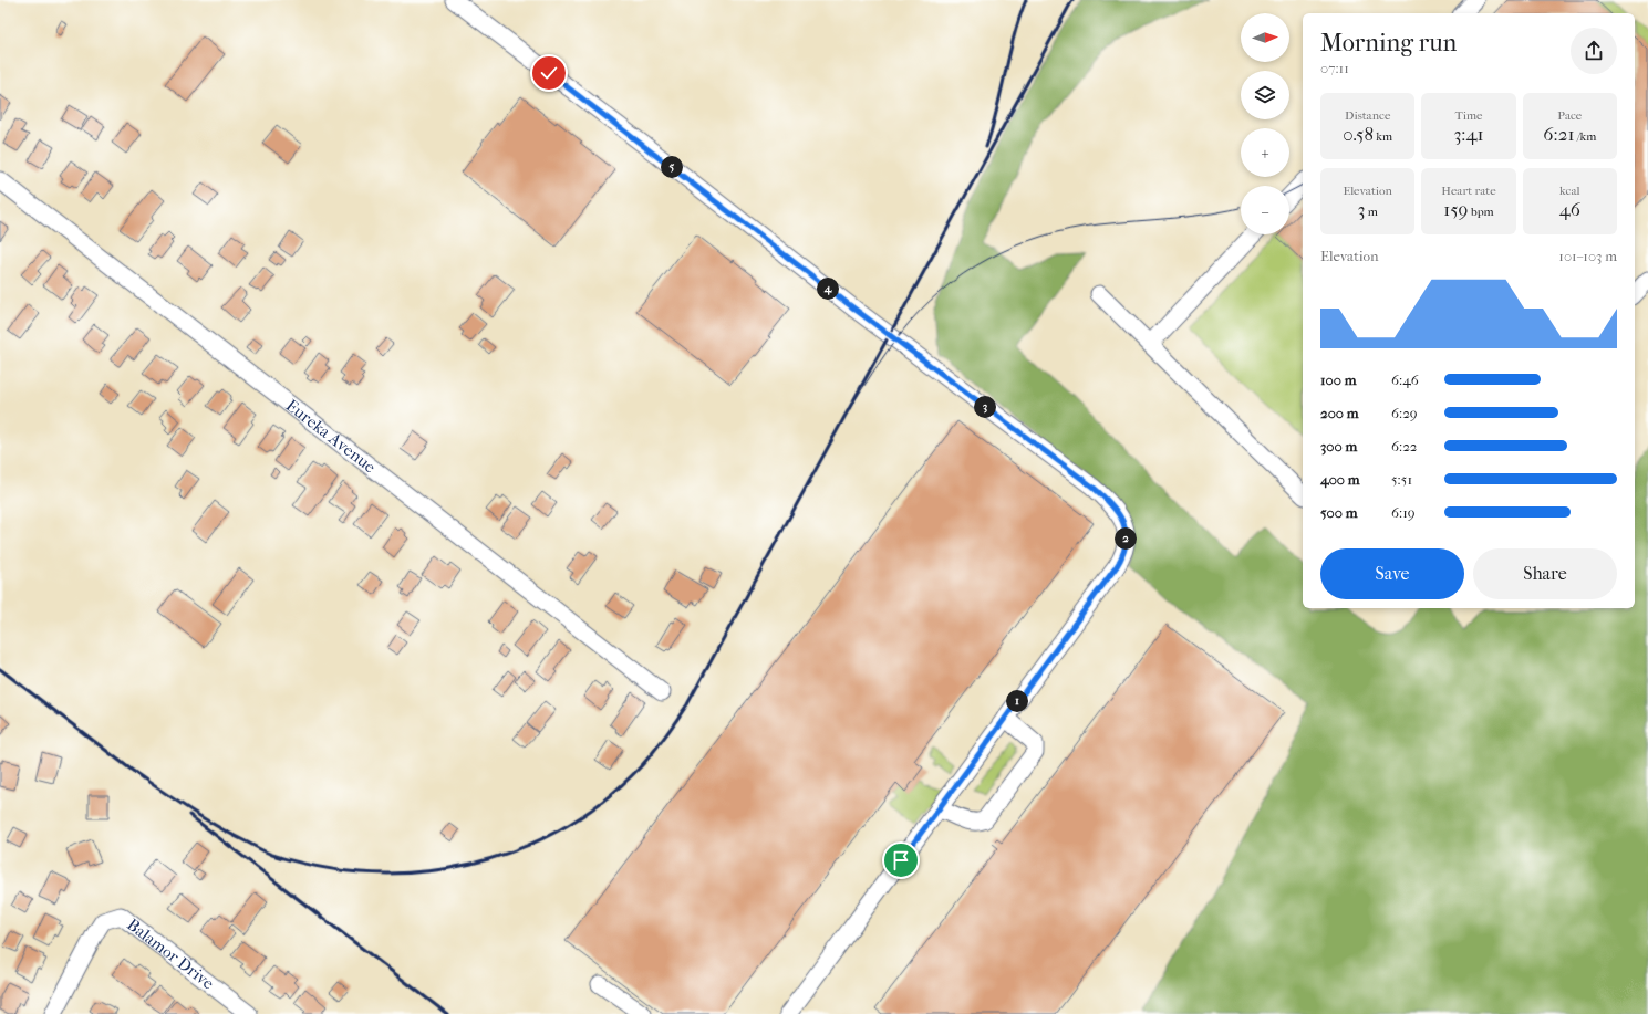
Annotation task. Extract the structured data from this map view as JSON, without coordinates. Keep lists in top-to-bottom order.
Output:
{
  "streets": {
    "street": ["Eureka Avenue", "Balamor Drive"]
  },
  "north": "right",
  "page": {
    "map_buttons": ["+", "−"],
    "heading": ["Morning run", "07:11"],
    "stats": [
      ["Distance", "0.58 km"],
      ["Time", "3:41"],
      ["Pace", "6:21 /km"],
      ["Elevation", "3 m"],
      ["Heart rate", "159 bpm"],
      ["kcal", "46"]
    ],
    "pins": [
      "5",
      "4",
      "3",
      "2",
      "1"
    ],
    "chart": ["Elevation", "101–103 m"],
    "list": [
      {
        "name": "100 m",
        "note": "6:46"
      },
      {
        "name": "200 m",
        "note": "6:29"
      },
      {
        "name": "300 m",
        "note": "6:22"
      },
      {
        "name": "400 m",
        "note": "5:51"
      },
      {
        "name": "500 m",
        "note": "6:19"
      }
    ],
    "buttons": ["Save", "Share"]
  }
}
